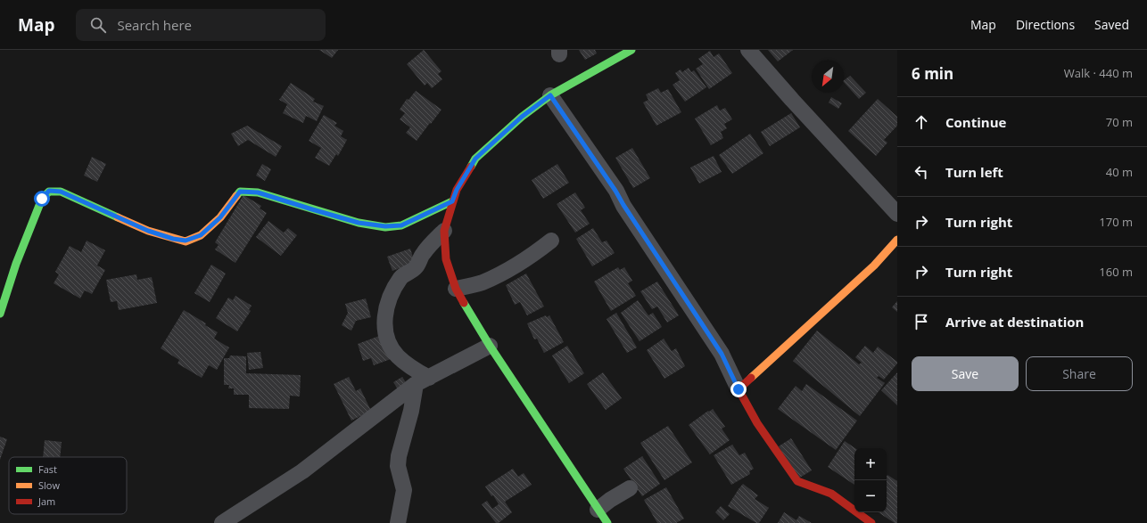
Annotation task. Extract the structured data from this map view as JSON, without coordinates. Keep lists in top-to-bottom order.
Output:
{
  "legend": ["Fast", "Slow", "Jam"],
  "north": "bottom left",
  "page": {
    "header": "Map",
    "search": "Search here",
    "nav": ["Map", "Directions", "Saved"],
    "heading": ["6 min", "Walk · 440 m"],
    "list": [
      ["Continue", "70 m"],
      ["Turn left", "40 m"],
      ["Turn right", "170 m"],
      ["Turn right", "160 m"],
      "Arrive at destination"
    ],
    "buttons": ["Save", "Share"],
    "map_buttons": ["+", "−"]
  }
}
